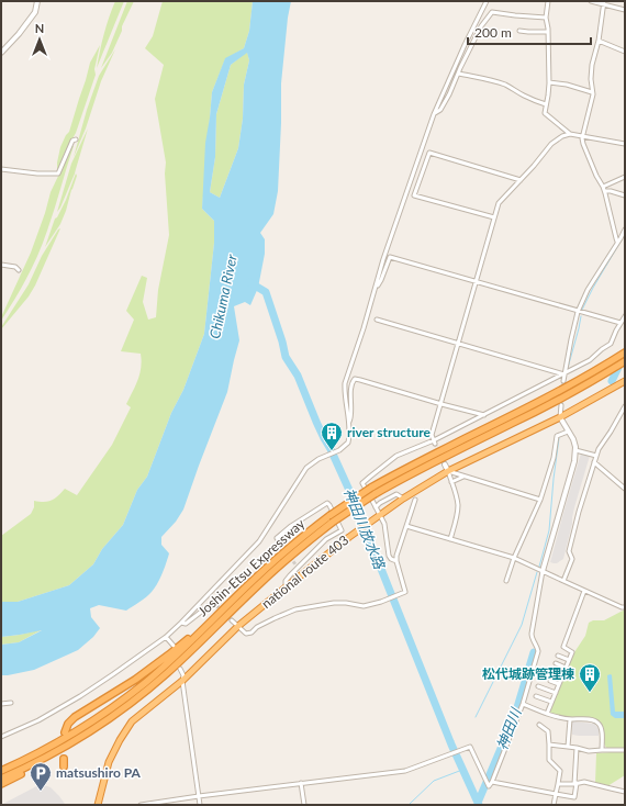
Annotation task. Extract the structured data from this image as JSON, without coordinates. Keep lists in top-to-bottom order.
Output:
{
  "streets": {
    "highway": ["Joshin-Etsu Expressway", "national route 403"]
  },
  "water": ["Chikuma River", "神田川放水路", "神田川"],
  "places": {
    "building": ["river structure", "松代城跡管理棟"],
    "parking": ["matsushiro PA"]
  },
  "scale_bar": "200 m",
  "north": "top"
}
